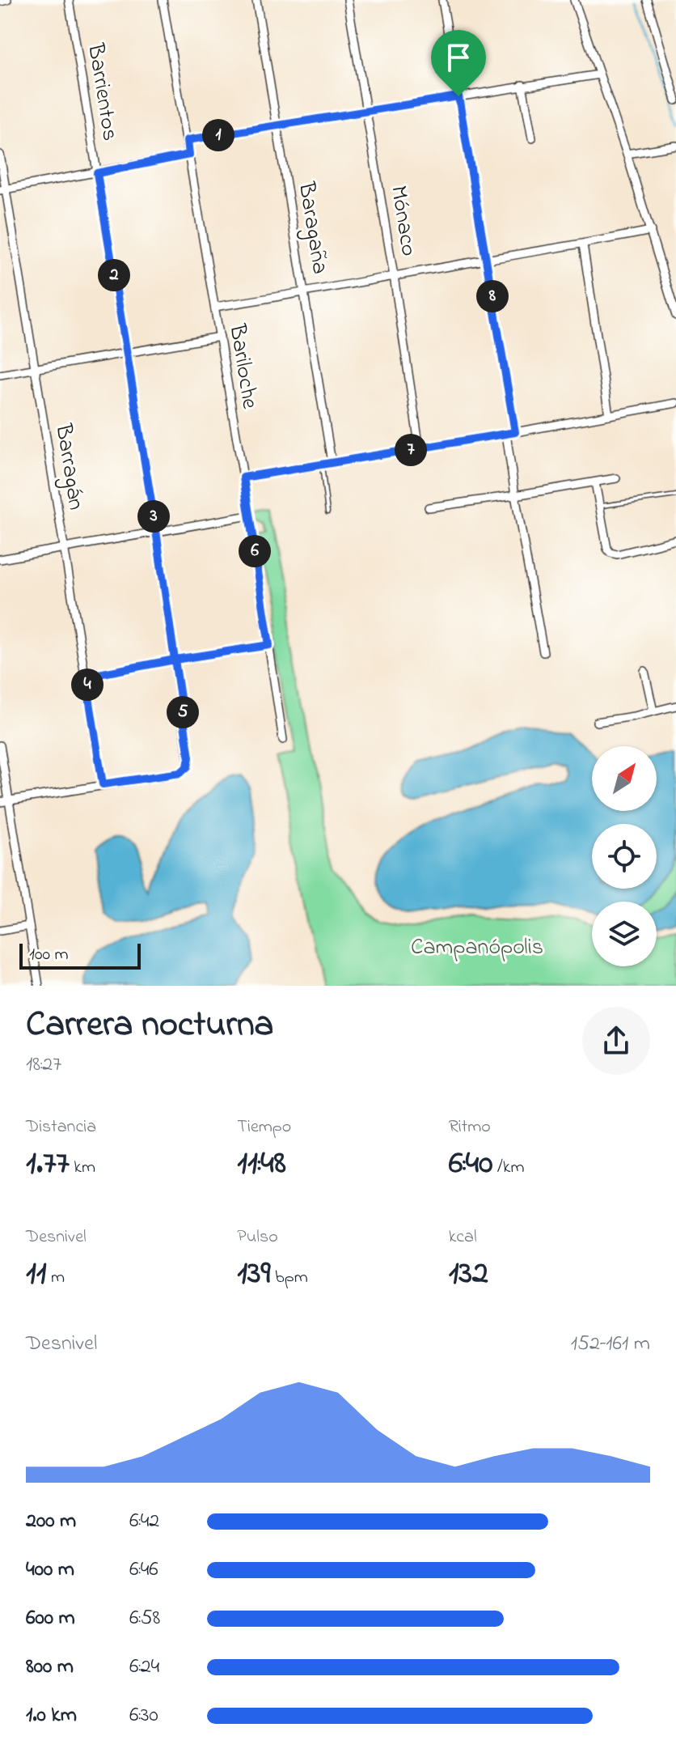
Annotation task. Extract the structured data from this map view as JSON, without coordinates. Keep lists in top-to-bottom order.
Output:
{
  "streets": {
    "street": [
      "Barrientos",
      "Mónaco",
      "Baragaña",
      "Bariloche",
      "Barragán"
    ]
  },
  "crossings": [
    ["Barrientos", "Barragán"]
  ],
  "parks": ["Campanópolis"],
  "scale_bar": "100 m",
  "north": "top right",
  "page": {
    "pins": [
      "1",
      "2",
      "8",
      "7",
      "3",
      "6",
      "4",
      "5"
    ],
    "scale": "100 m",
    "heading": ["Carrera nocturna", "18:27"],
    "stats": [
      ["Distancia", "1.77 km"],
      ["Tiempo", "11:48"],
      ["Ritmo", "6:40 /km"],
      ["Desnivel", "11 m"],
      ["Pulso", "139 bpm"],
      ["kcal", "132"]
    ],
    "chart": ["Desnivel", "152–161 m"],
    "list": [
      {
        "name": "200 m",
        "note": "6:42"
      },
      {
        "name": "400 m",
        "note": "6:46"
      },
      {
        "name": "600 m",
        "note": "6:58"
      },
      {
        "name": "800 m",
        "note": "6:24"
      },
      {
        "name": "1.0 km",
        "note": "6:30"
      }
    ]
  }
}
